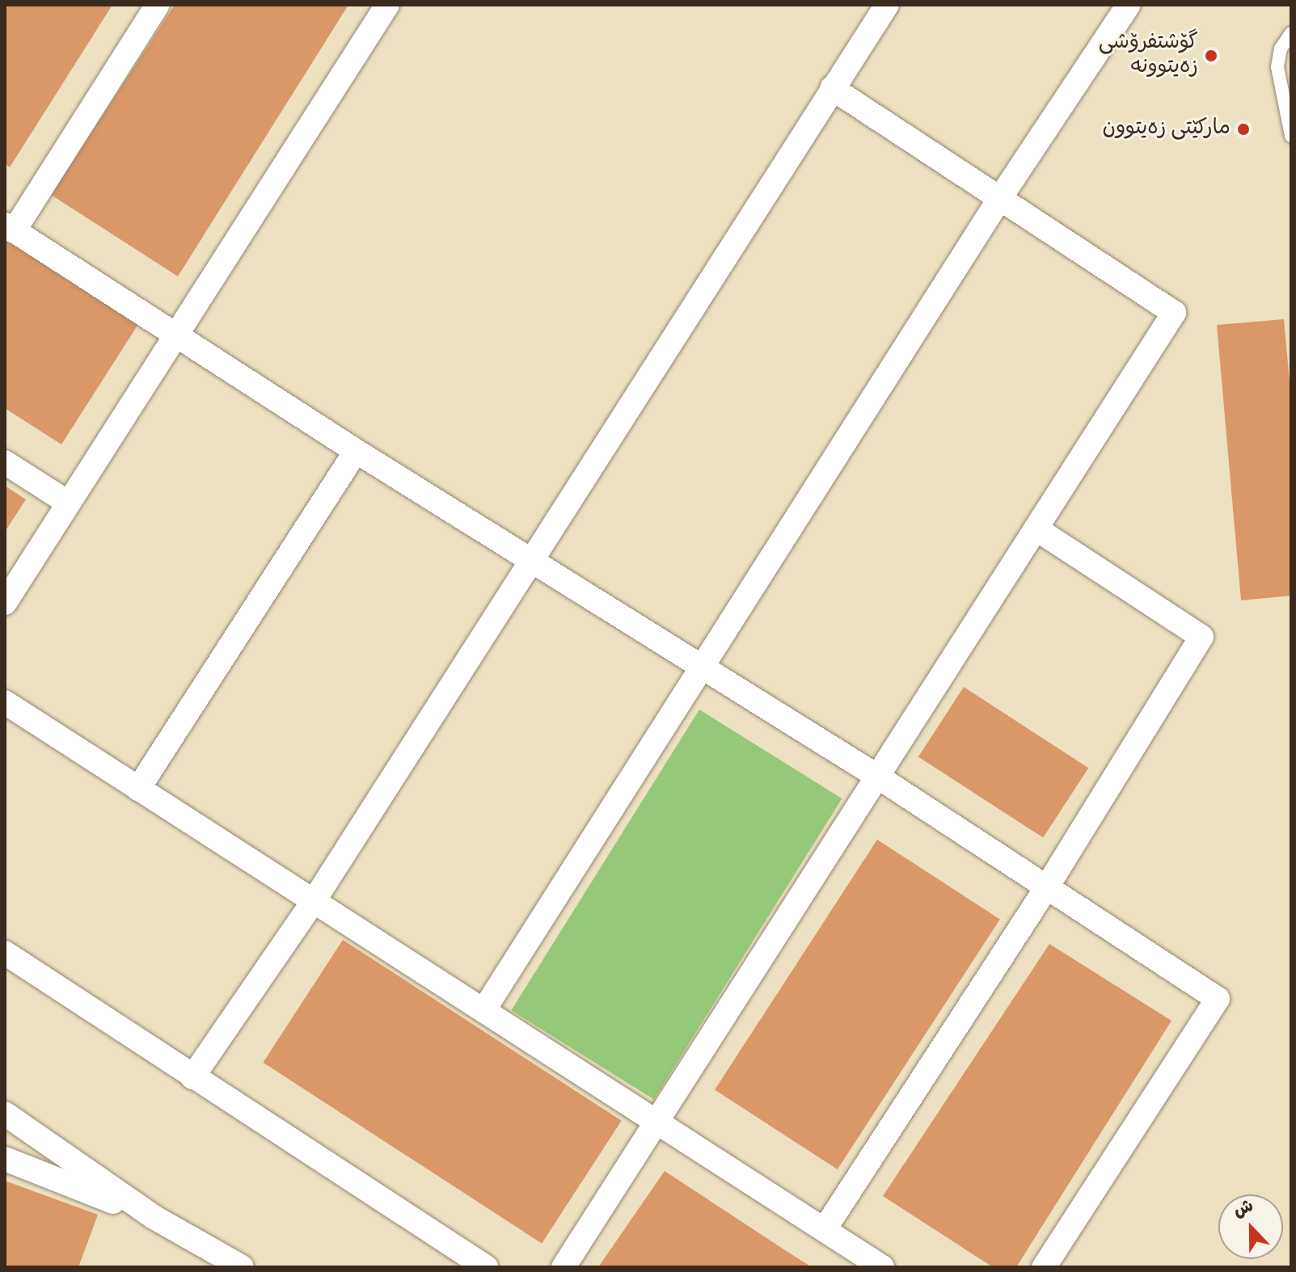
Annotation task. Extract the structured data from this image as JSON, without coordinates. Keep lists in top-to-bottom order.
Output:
{
  "places": ["گۆشتفرۆشی زەیتوونە", "مارکێتی زەیتوون"],
  "north": "top"
}
